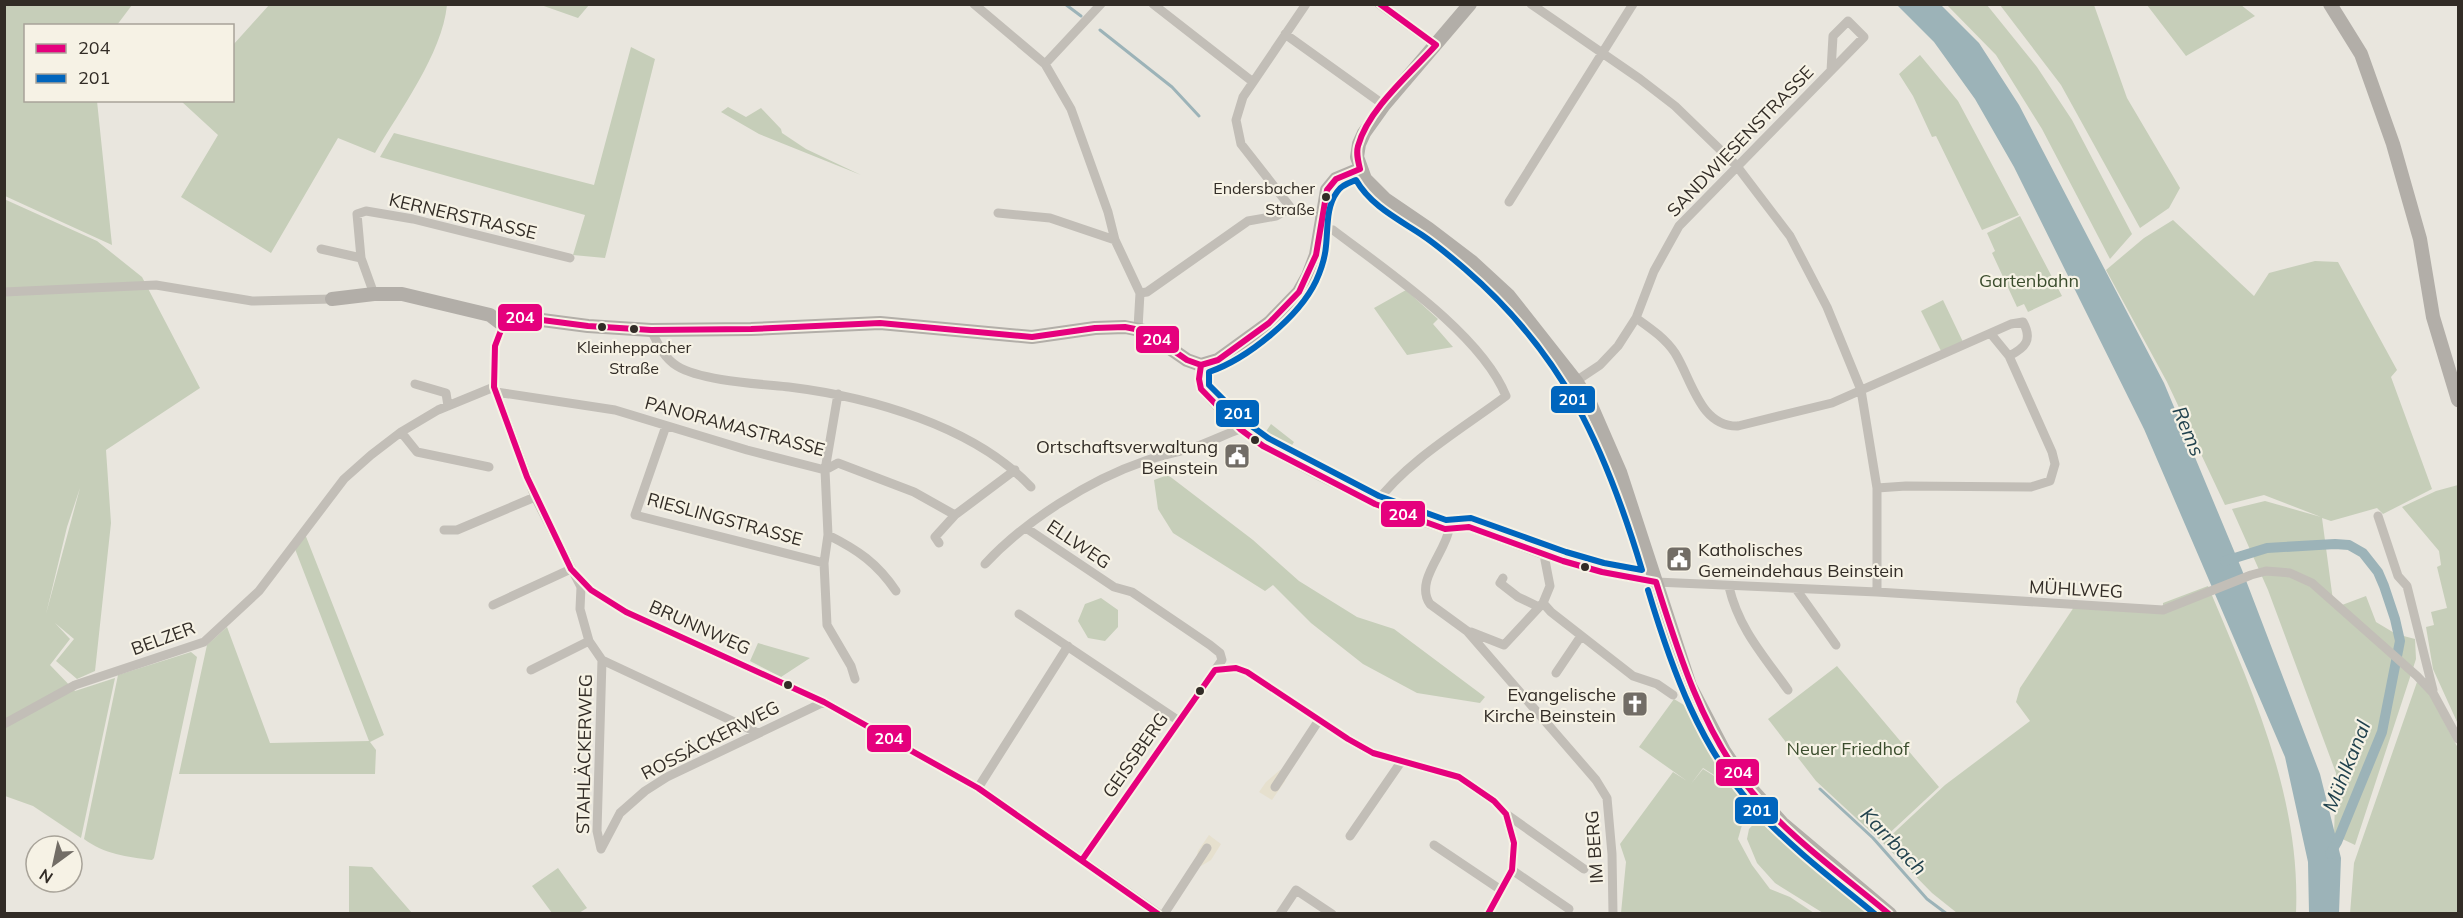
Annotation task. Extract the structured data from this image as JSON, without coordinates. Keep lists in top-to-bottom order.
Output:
{
  "streets": {
    "street": [
      "SANDWIESENSTRASSE",
      "KERNERSTRASSE",
      "PANORAMASTRASSE",
      "RIESLINGSTRASSE",
      "ELLWEG",
      "MÜHLWEG",
      "BRUNNWEG",
      "BELZER",
      "ROSSÄCKERWEG",
      "STAHLÄCKERWEG",
      "GEISSBERG",
      "IM BERG"
    ]
  },
  "crossings": [
    ["PANORAMASTRASSE", "RIESLINGSTRASSE"],
    ["PANORAMASTRASSE", "BRUNNWEG"],
    ["PANORAMASTRASSE", "BELZER"],
    ["ELLWEG", "GEISSBERG"],
    ["MÜHLWEG", "IM BERG"],
    ["BRUNNWEG", "BELZER"],
    ["BRUNNWEG", "ROSSÄCKERWEG"],
    ["BRUNNWEG", "STAHLÄCKERWEG"],
    ["BRUNNWEG", "GEISSBERG"],
    ["ROSSÄCKERWEG", "STAHLÄCKERWEG"]
  ],
  "water": ["Rems", "Mühlkanal", "Karrbach"],
  "parks": ["Gartenbahn", "Neuer Friedhof"],
  "places": {
    "other": ["Endersbacher Straße", "Kleinheppacher Straße"],
    "public building": ["Ortschaftsverwaltung Beinstein", "Katholisches Gemeindehaus Beinstein"],
    "church": ["Evangelische Kirche Beinstein"]
  },
  "lines": ["transit line 204", "transit line 201"],
  "legend": ["204", "201"],
  "north": "bottom left"
}
